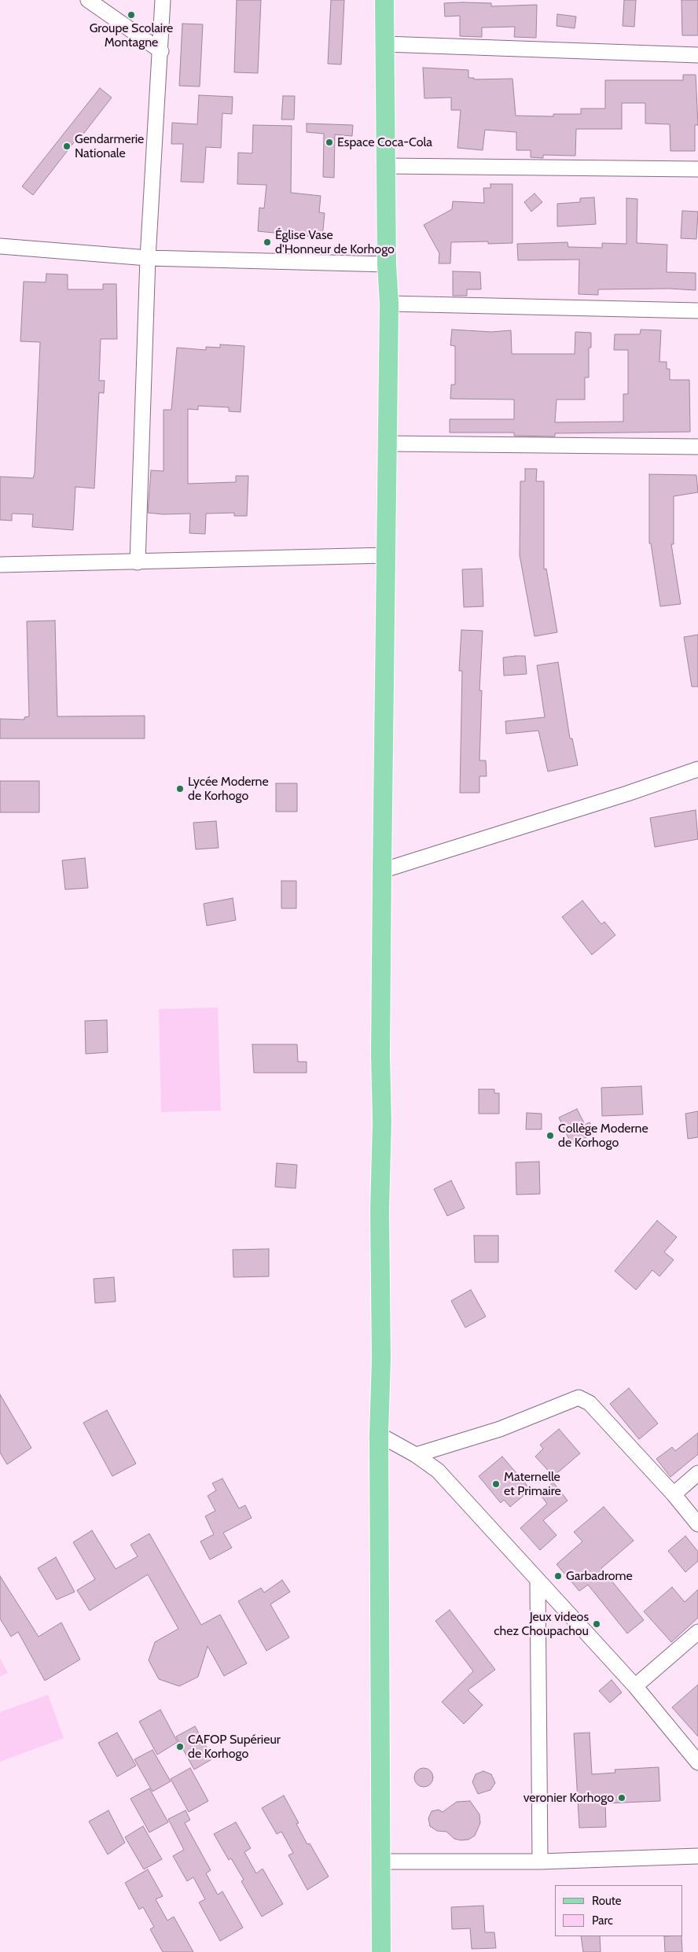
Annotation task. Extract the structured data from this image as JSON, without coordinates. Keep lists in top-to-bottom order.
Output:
{
  "places": [
    "Groupe Scolaire Montagne",
    "Espace Coca-Cola",
    "Gendarmerie Nationale",
    "Église Vase d'Honneur de Korhogo",
    "Lycée Moderne de Korhogo",
    "Collège Moderne de Korhogo",
    "Maternelle et Primaire",
    "Garbadrome",
    "Jeux videos chez Choupachou",
    "CAFOP Supérieur de Korhogo",
    "veronier Korhogo"
  ],
  "legend": ["Route", "Parc"]
}
